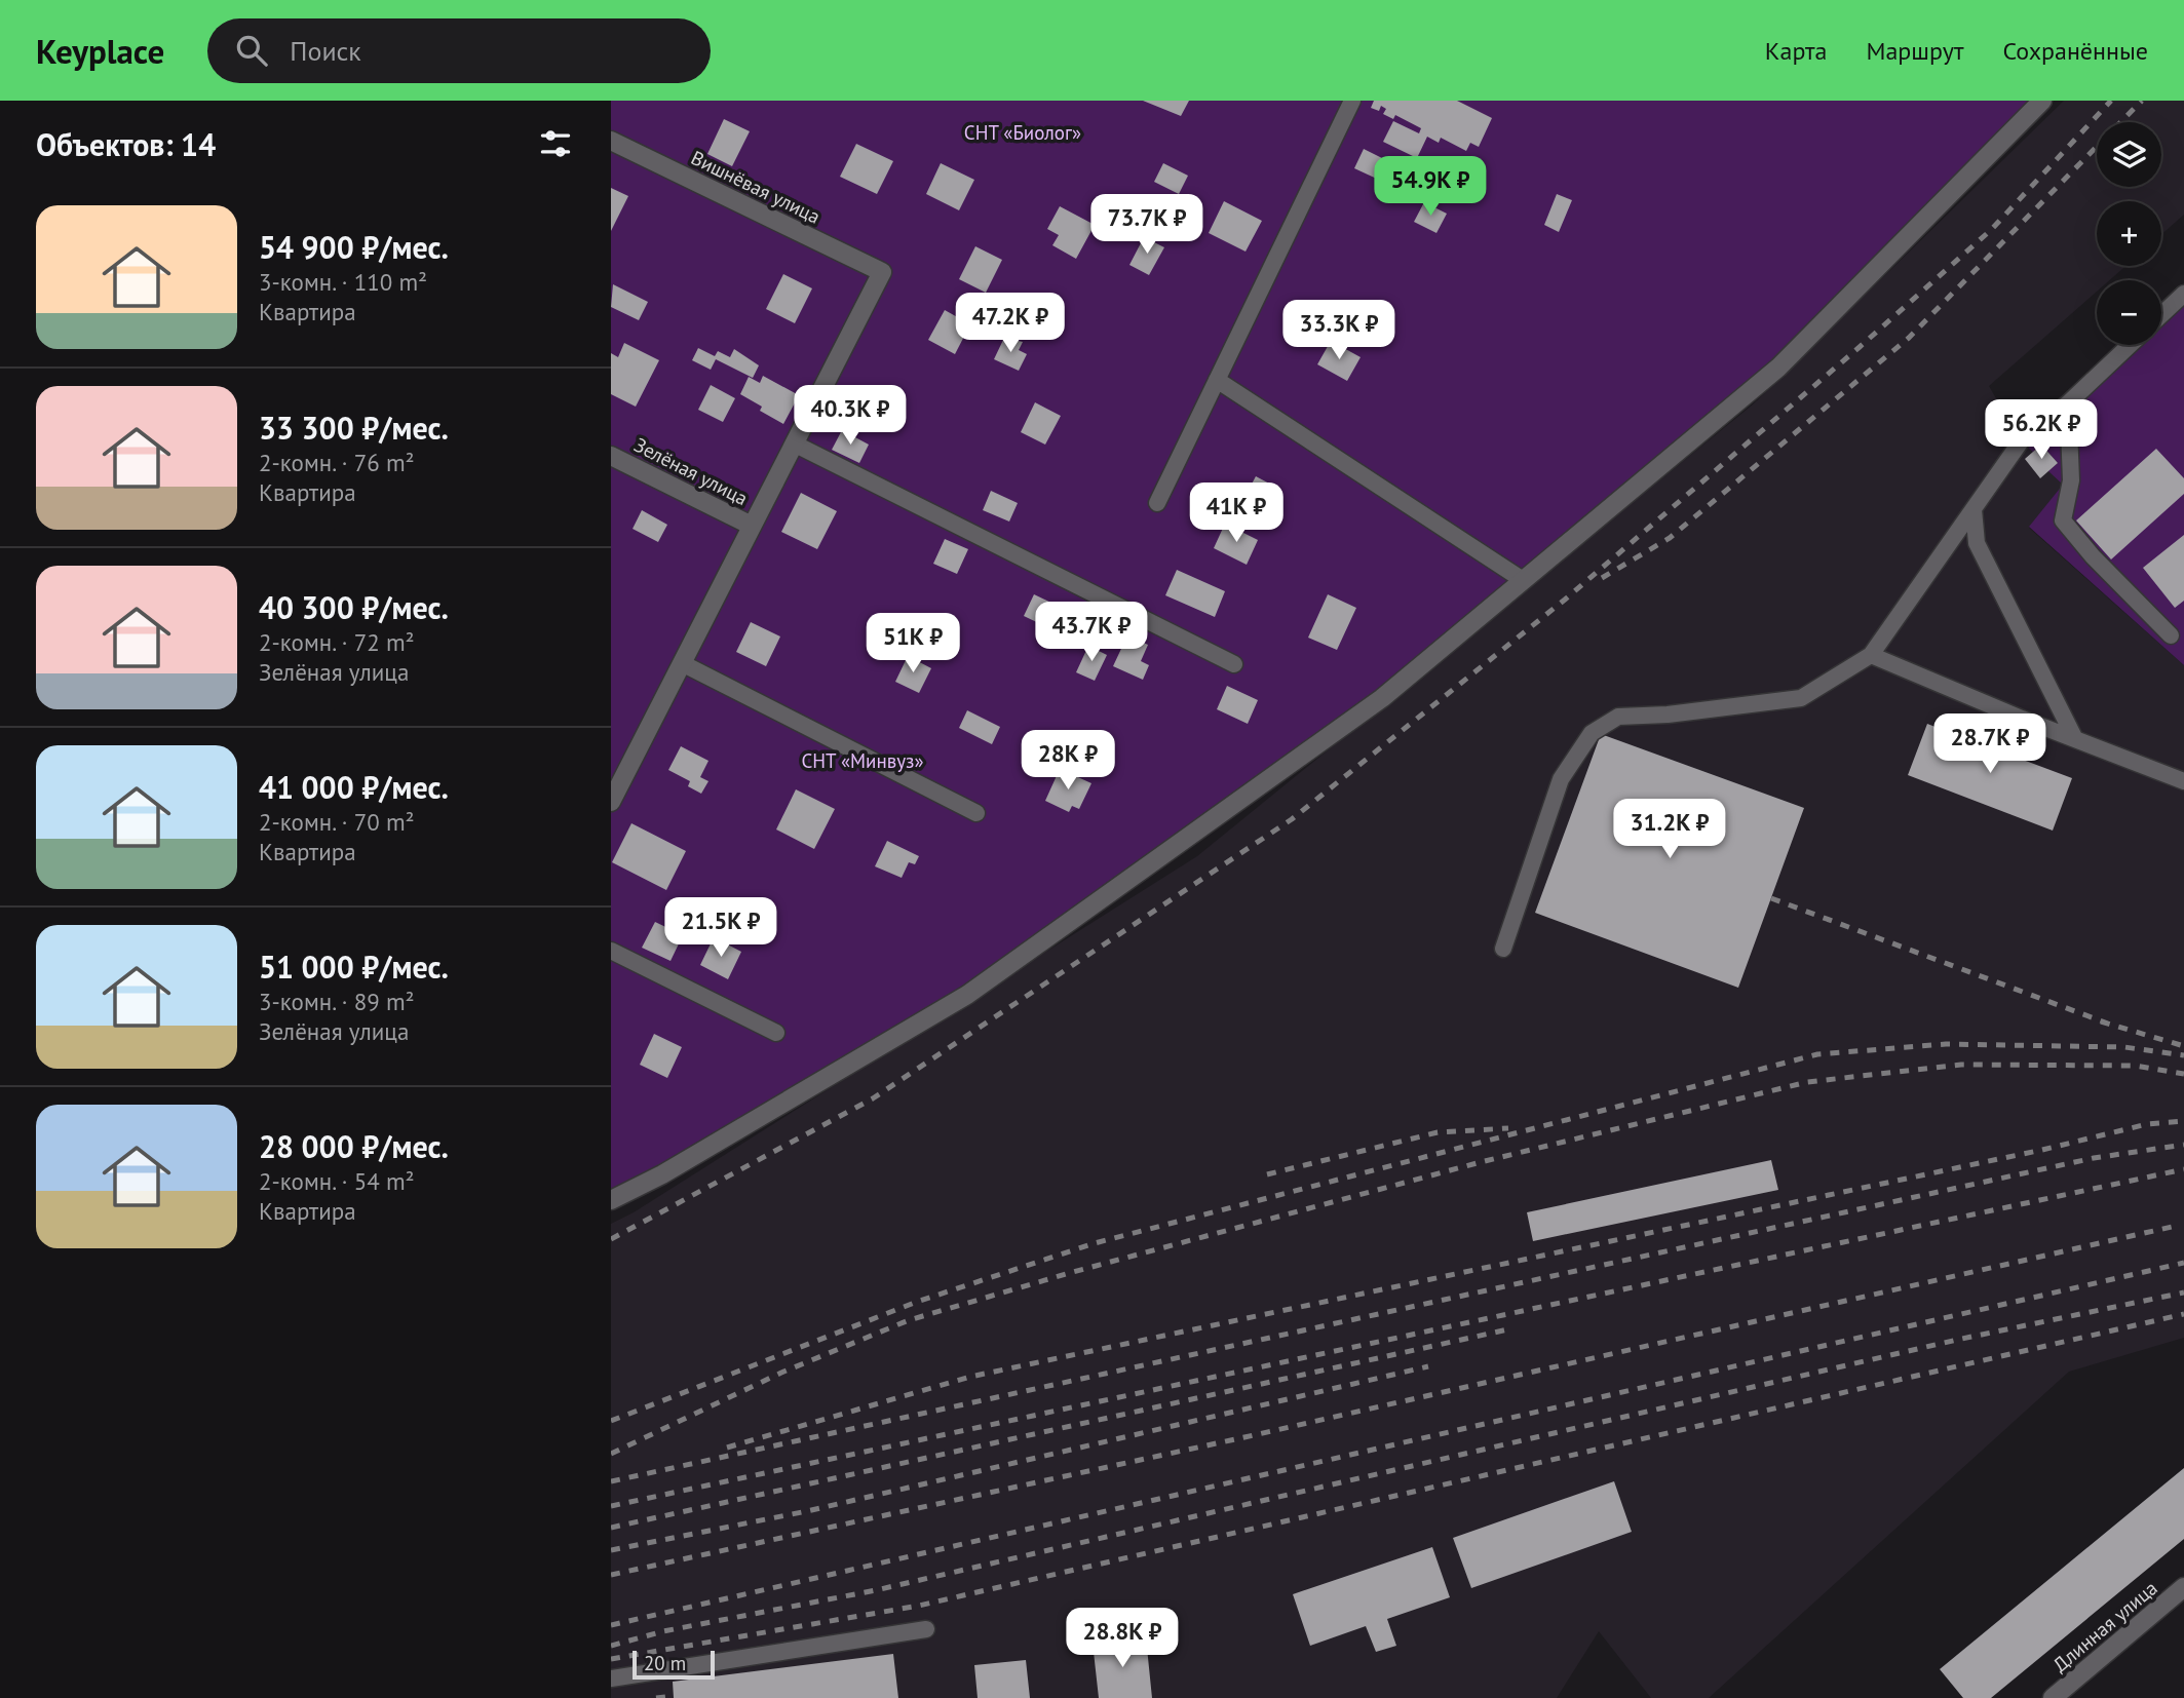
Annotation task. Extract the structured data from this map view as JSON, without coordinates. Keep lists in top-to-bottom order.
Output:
{
  "streets": {
    "street": ["Вишнёвая улица", "Зелёная улица", "Длинная улица"]
  },
  "parks": ["СНТ «Биолог»", "СНТ «Минвуз»"],
  "scale_bar": "20 m",
  "page": {
    "header": "Keyplace",
    "search": "Поиск",
    "nav": ["Карта", "Маршрут", "Сохранённые"],
    "heading": "Объектов: 14",
    "map_buttons": ["+", "−"],
    "price": [
      "54.9K ₽",
      "73.7K ₽",
      "47.2K ₽",
      "33.3K ₽",
      "40.3K ₽",
      "56.2K ₽",
      "41K ₽",
      "43.7K ₽",
      "51K ₽",
      "28.7K ₽",
      "28K ₽",
      "31.2K ₽",
      "21.5K ₽",
      "28.8K ₽"
    ],
    "list": [
      {
        "name": "54 900 ₽/мес.",
        "note": "3-комн. · 110 m² · Квартира"
      },
      {
        "name": "33 300 ₽/мес.",
        "note": "2-комн. · 76 m² · Квартира"
      },
      {
        "name": "40 300 ₽/мес.",
        "note": "2-комн. · 72 m² · Зелёная улица"
      },
      {
        "name": "41 000 ₽/мес.",
        "note": "2-комн. · 70 m² · Квартира"
      },
      {
        "name": "51 000 ₽/мес.",
        "note": "3-комн. · 89 m² · Зелёная улица"
      },
      {
        "name": "28 000 ₽/мес.",
        "note": "2-комн. · 54 m² · Квартира"
      }
    ],
    "scale": "20 m"
  }
}
